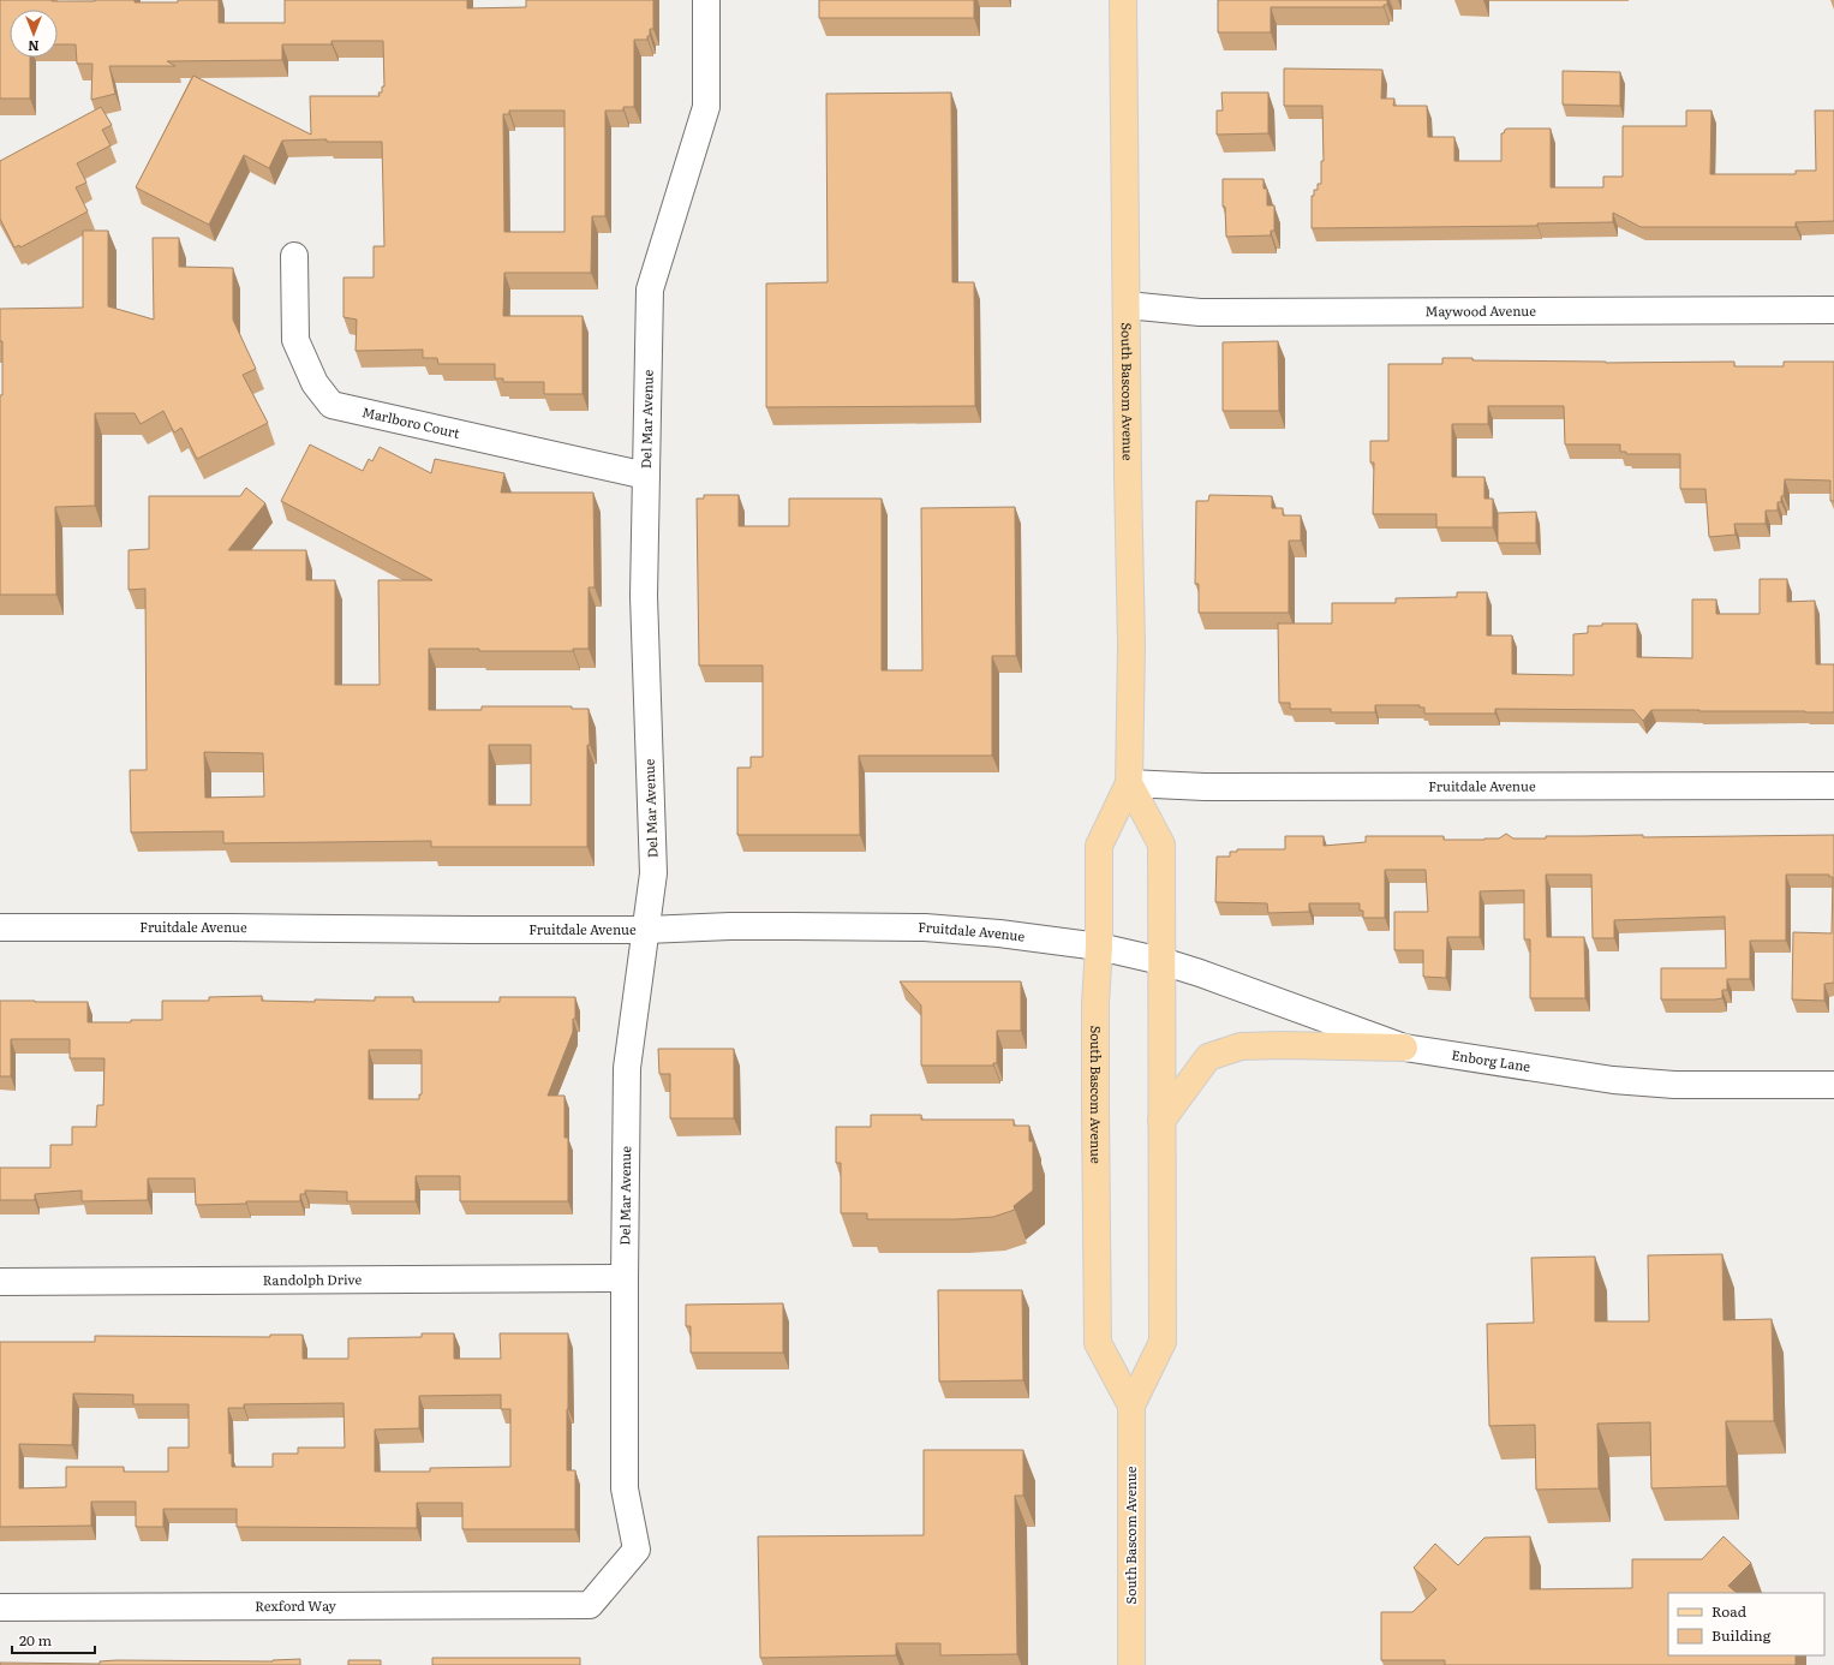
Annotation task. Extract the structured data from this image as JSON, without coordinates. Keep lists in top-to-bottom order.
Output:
{
  "streets": {
    "main road": ["South Bascom Avenue"],
    "street": [
      "Maywood Avenue",
      "Del Mar Avenue",
      "Marlboro Court",
      "Fruitdale Avenue",
      "Enborg Lane",
      "Randolph Drive",
      "Rexford Way"
    ]
  },
  "crossings": [
    ["Maywood Avenue", "South Bascom Avenue"],
    ["South Bascom Avenue", "Fruitdale Avenue"],
    ["South Bascom Avenue", "Enborg Lane"],
    ["Del Mar Avenue", "Marlboro Court"],
    ["Del Mar Avenue", "Fruitdale Avenue"],
    ["Del Mar Avenue", "Randolph Drive"],
    ["Del Mar Avenue", "Rexford Way"],
    ["Fruitdale Avenue", "Enborg Lane"]
  ],
  "legend": ["Road", "Building"],
  "scale_bar": "20 m",
  "north": "bottom"
}
